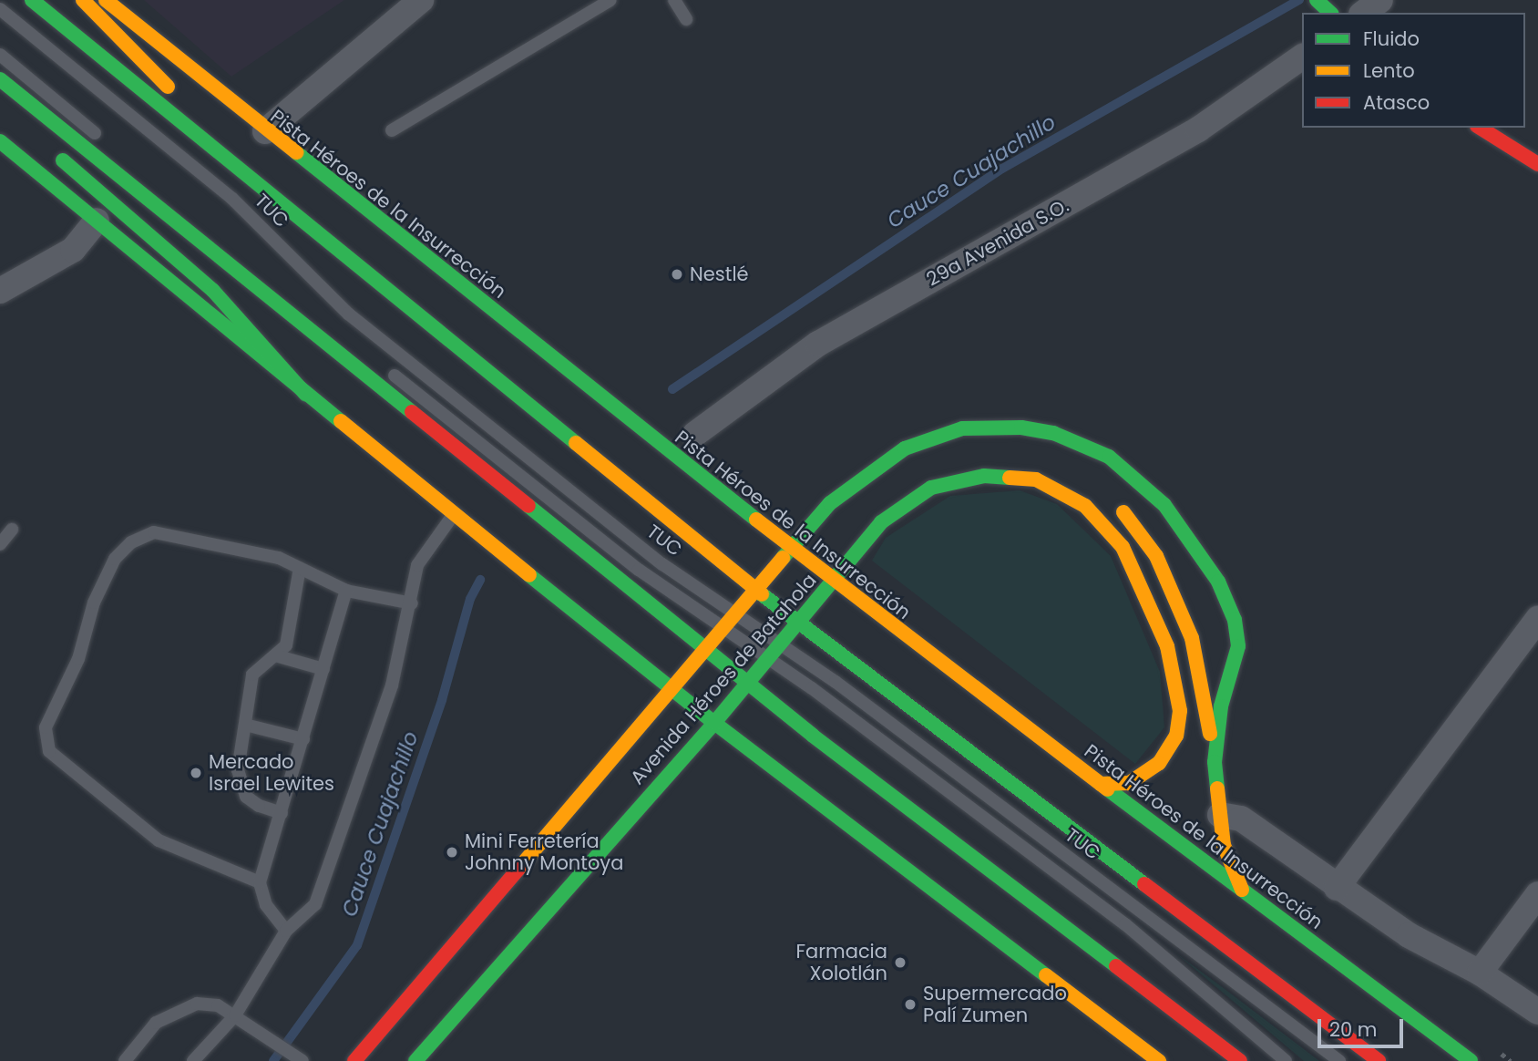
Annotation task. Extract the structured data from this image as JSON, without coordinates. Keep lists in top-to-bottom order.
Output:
{
  "streets": {
    "main road": ["Pista Héroes de la Insurrección", "Avenida Héroes de Batahola"],
    "street": ["29a Avenida S.O."],
    "lane": ["TUC"]
  },
  "crossings": [
    ["Pista Héroes de la Insurrección", "Avenida Héroes de Batahola"],
    ["TUC", "Avenida Héroes de Batahola"]
  ],
  "water": ["Cauce Cuajachillo"],
  "places": [
    "Nestlé",
    "Mercado Israel Lewites",
    "Mini Ferretería Johnny Montoya",
    "Farmacia Xolotlán",
    "Supermercado Palí Zumen"
  ],
  "legend": ["Fluido", "Lento", "Atasco"],
  "scale_bar": "20 m"
}
